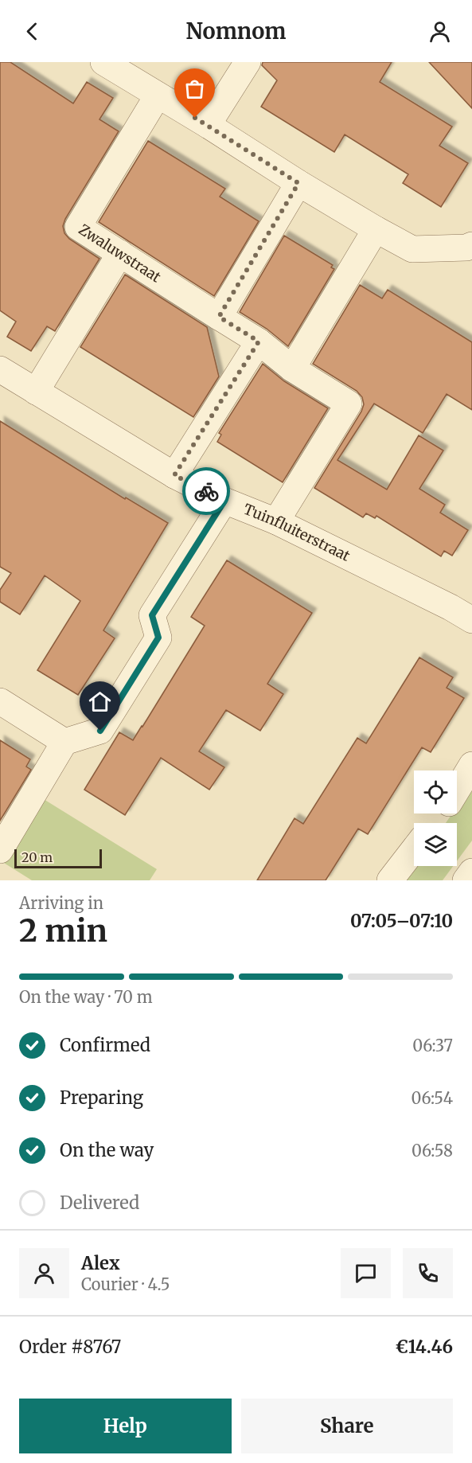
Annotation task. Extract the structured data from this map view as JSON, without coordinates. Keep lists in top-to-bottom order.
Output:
{
  "streets": {
    "street": ["Zwaluwstraat", "Tuinfluiterstraat"]
  },
  "crossings": [
    ["Zwaluwstraat", "Tuinfluiterstraat"]
  ],
  "scale_bar": "20 m",
  "page": {
    "header": "Nomnom",
    "scale": "20 m",
    "heading": ["2 min", "Arriving in", "07:05–07:10"],
    "panel": [
      "Alex",
      "Courier · 4.5",
      "Order #8767",
      "€14.46"
    ],
    "bar": "On the way · 70 m",
    "list": [
      ["Confirmed", "06:37"],
      ["Preparing", "06:54"],
      ["On the way", "06:58"],
      "Delivered"
    ],
    "buttons": ["Help", "Share"]
  }
}
